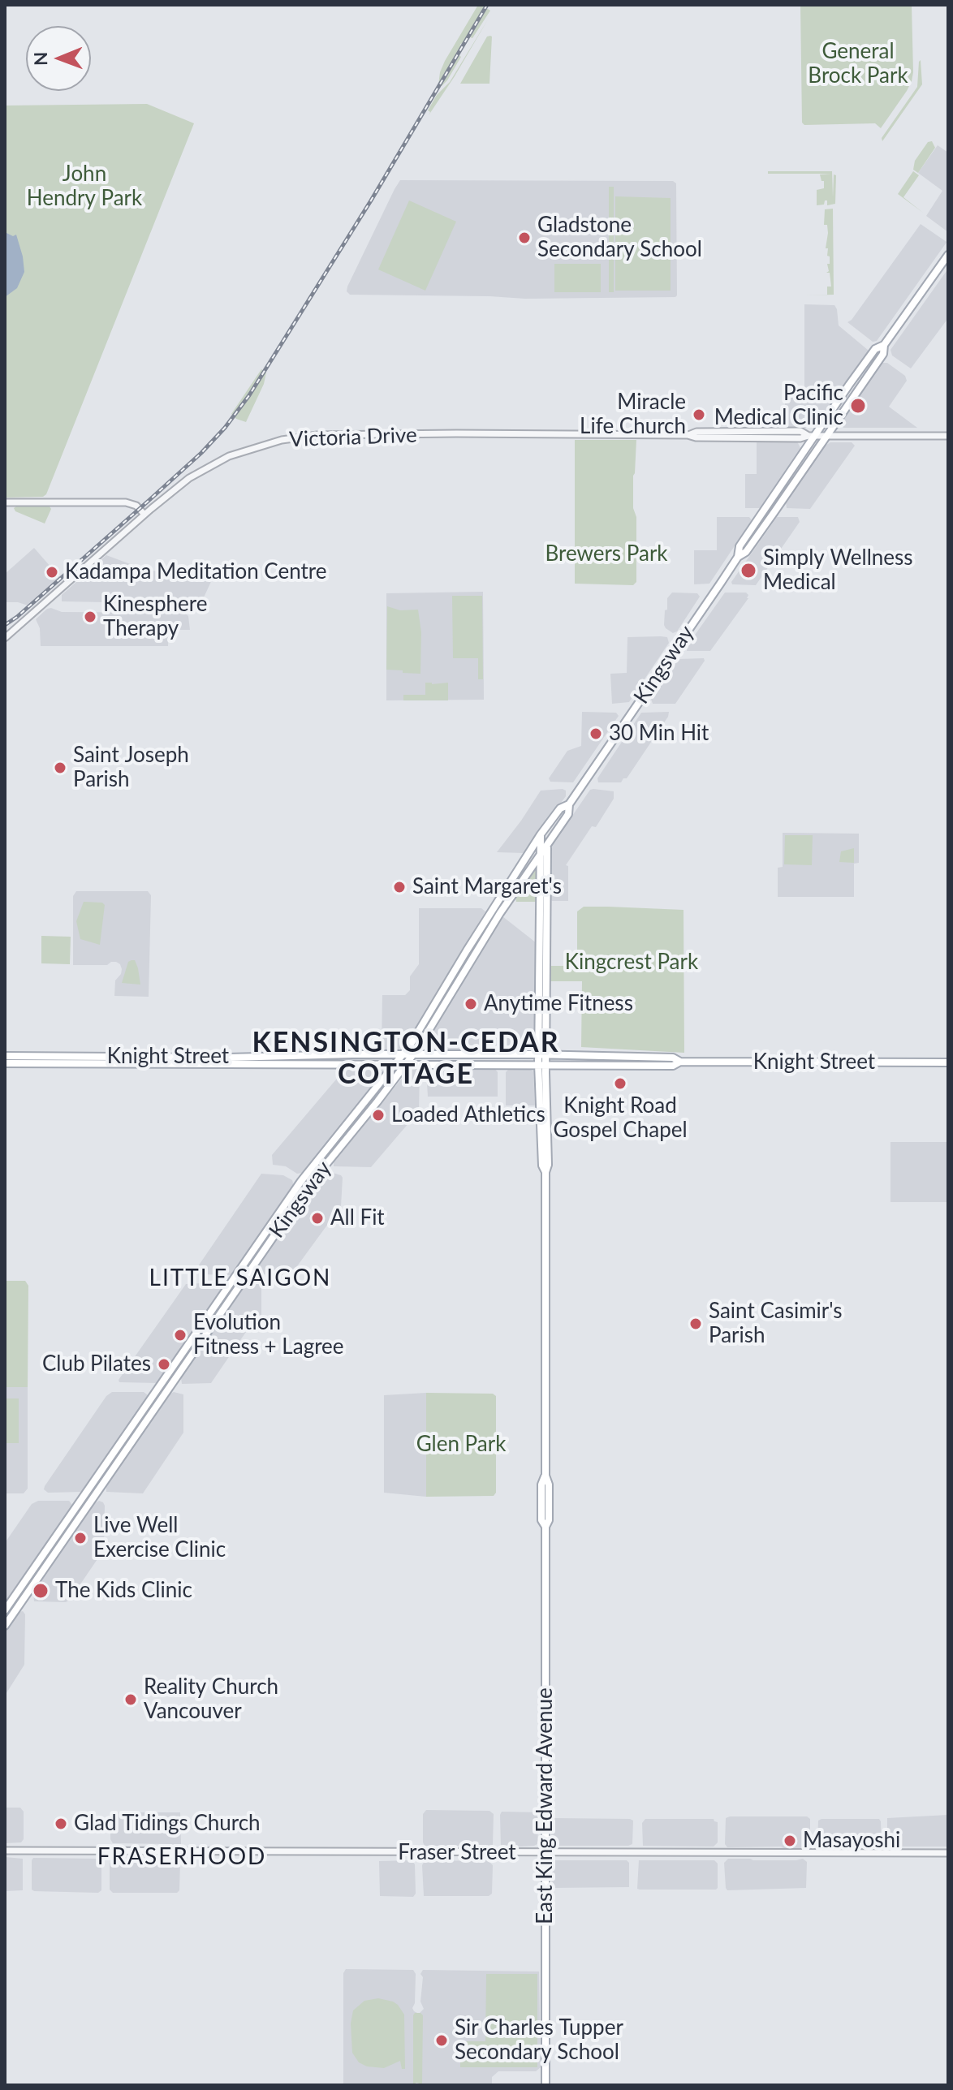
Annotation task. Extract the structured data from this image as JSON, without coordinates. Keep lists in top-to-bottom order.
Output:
{
  "streets": {
    "main road": ["Kingsway", "Knight Street", "East King Edward Avenue"],
    "street": ["Victoria Drive", "Fraser Street"]
  },
  "crossings": [
    ["Victoria Drive", "Kingsway"],
    ["Kingsway", "Knight Street"],
    ["Kingsway", "East King Edward Avenue"],
    ["Knight Street", "East King Edward Avenue"],
    ["East King Edward Avenue", "Fraser Street"]
  ],
  "districts": ["KENSINGTON-CEDAR COTTAGE", "LITTLE SAIGON", "FRASERHOOD"],
  "parks": [
    "General Brock Park",
    "John Hendry Park",
    "Brewers Park",
    "Kingcrest Park",
    "Glen Park"
  ],
  "places": [
    "Gladstone Secondary School",
    "Pacific Medical Clinic",
    "Miracle Life Church",
    "Simply Wellness Medical",
    "Kadampa Meditation Centre",
    "Kinesphere Therapy",
    "30 Min Hit",
    "Saint Joseph Parish",
    "Saint Margaret's",
    "Anytime Fitness",
    "Knight Road Gospel Chapel",
    "Loaded Athletics",
    "All Fit",
    "Saint Casimir's Parish",
    "Evolution Fitness + Lagree",
    "Club Pilates",
    "Live Well Exercise Clinic",
    "The Kids Clinic",
    "Reality Church Vancouver",
    "Glad Tidings Church",
    "Masayoshi",
    "Sir Charles Tupper Secondary School"
  ],
  "north": "left"
}
